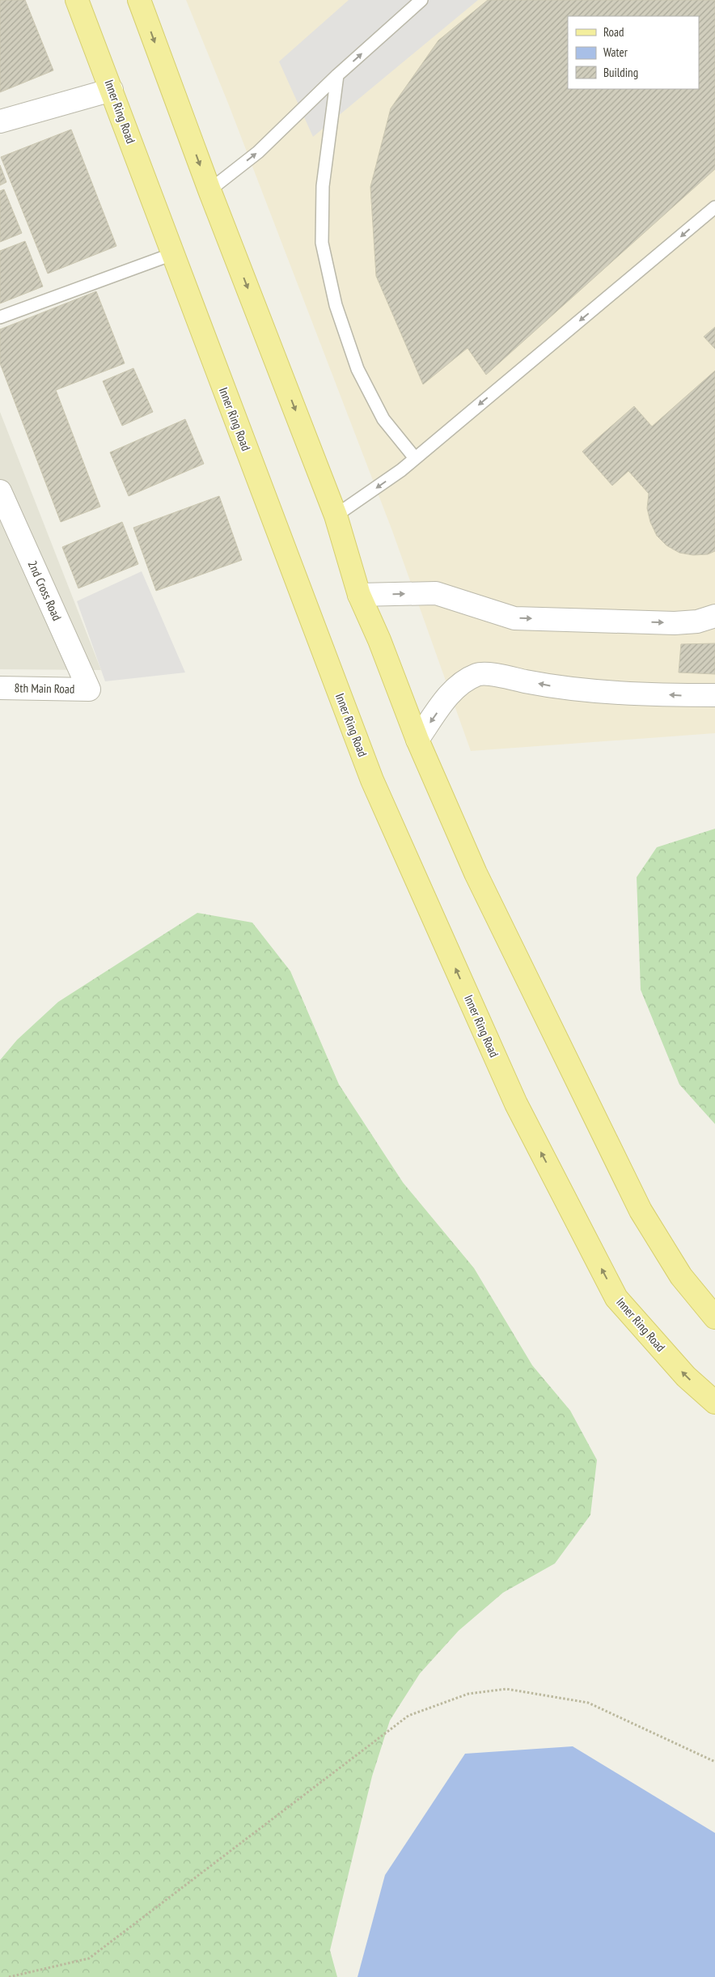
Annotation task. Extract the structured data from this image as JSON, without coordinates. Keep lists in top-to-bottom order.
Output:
{
  "streets": {
    "main road": ["Inner Ring Road"],
    "street": ["2nd Cross Road", "8th Main Road"]
  },
  "crossings": [
    ["2nd Cross Road", "8th Main Road"]
  ],
  "legend": ["Road", "Water", "Building"]
}
